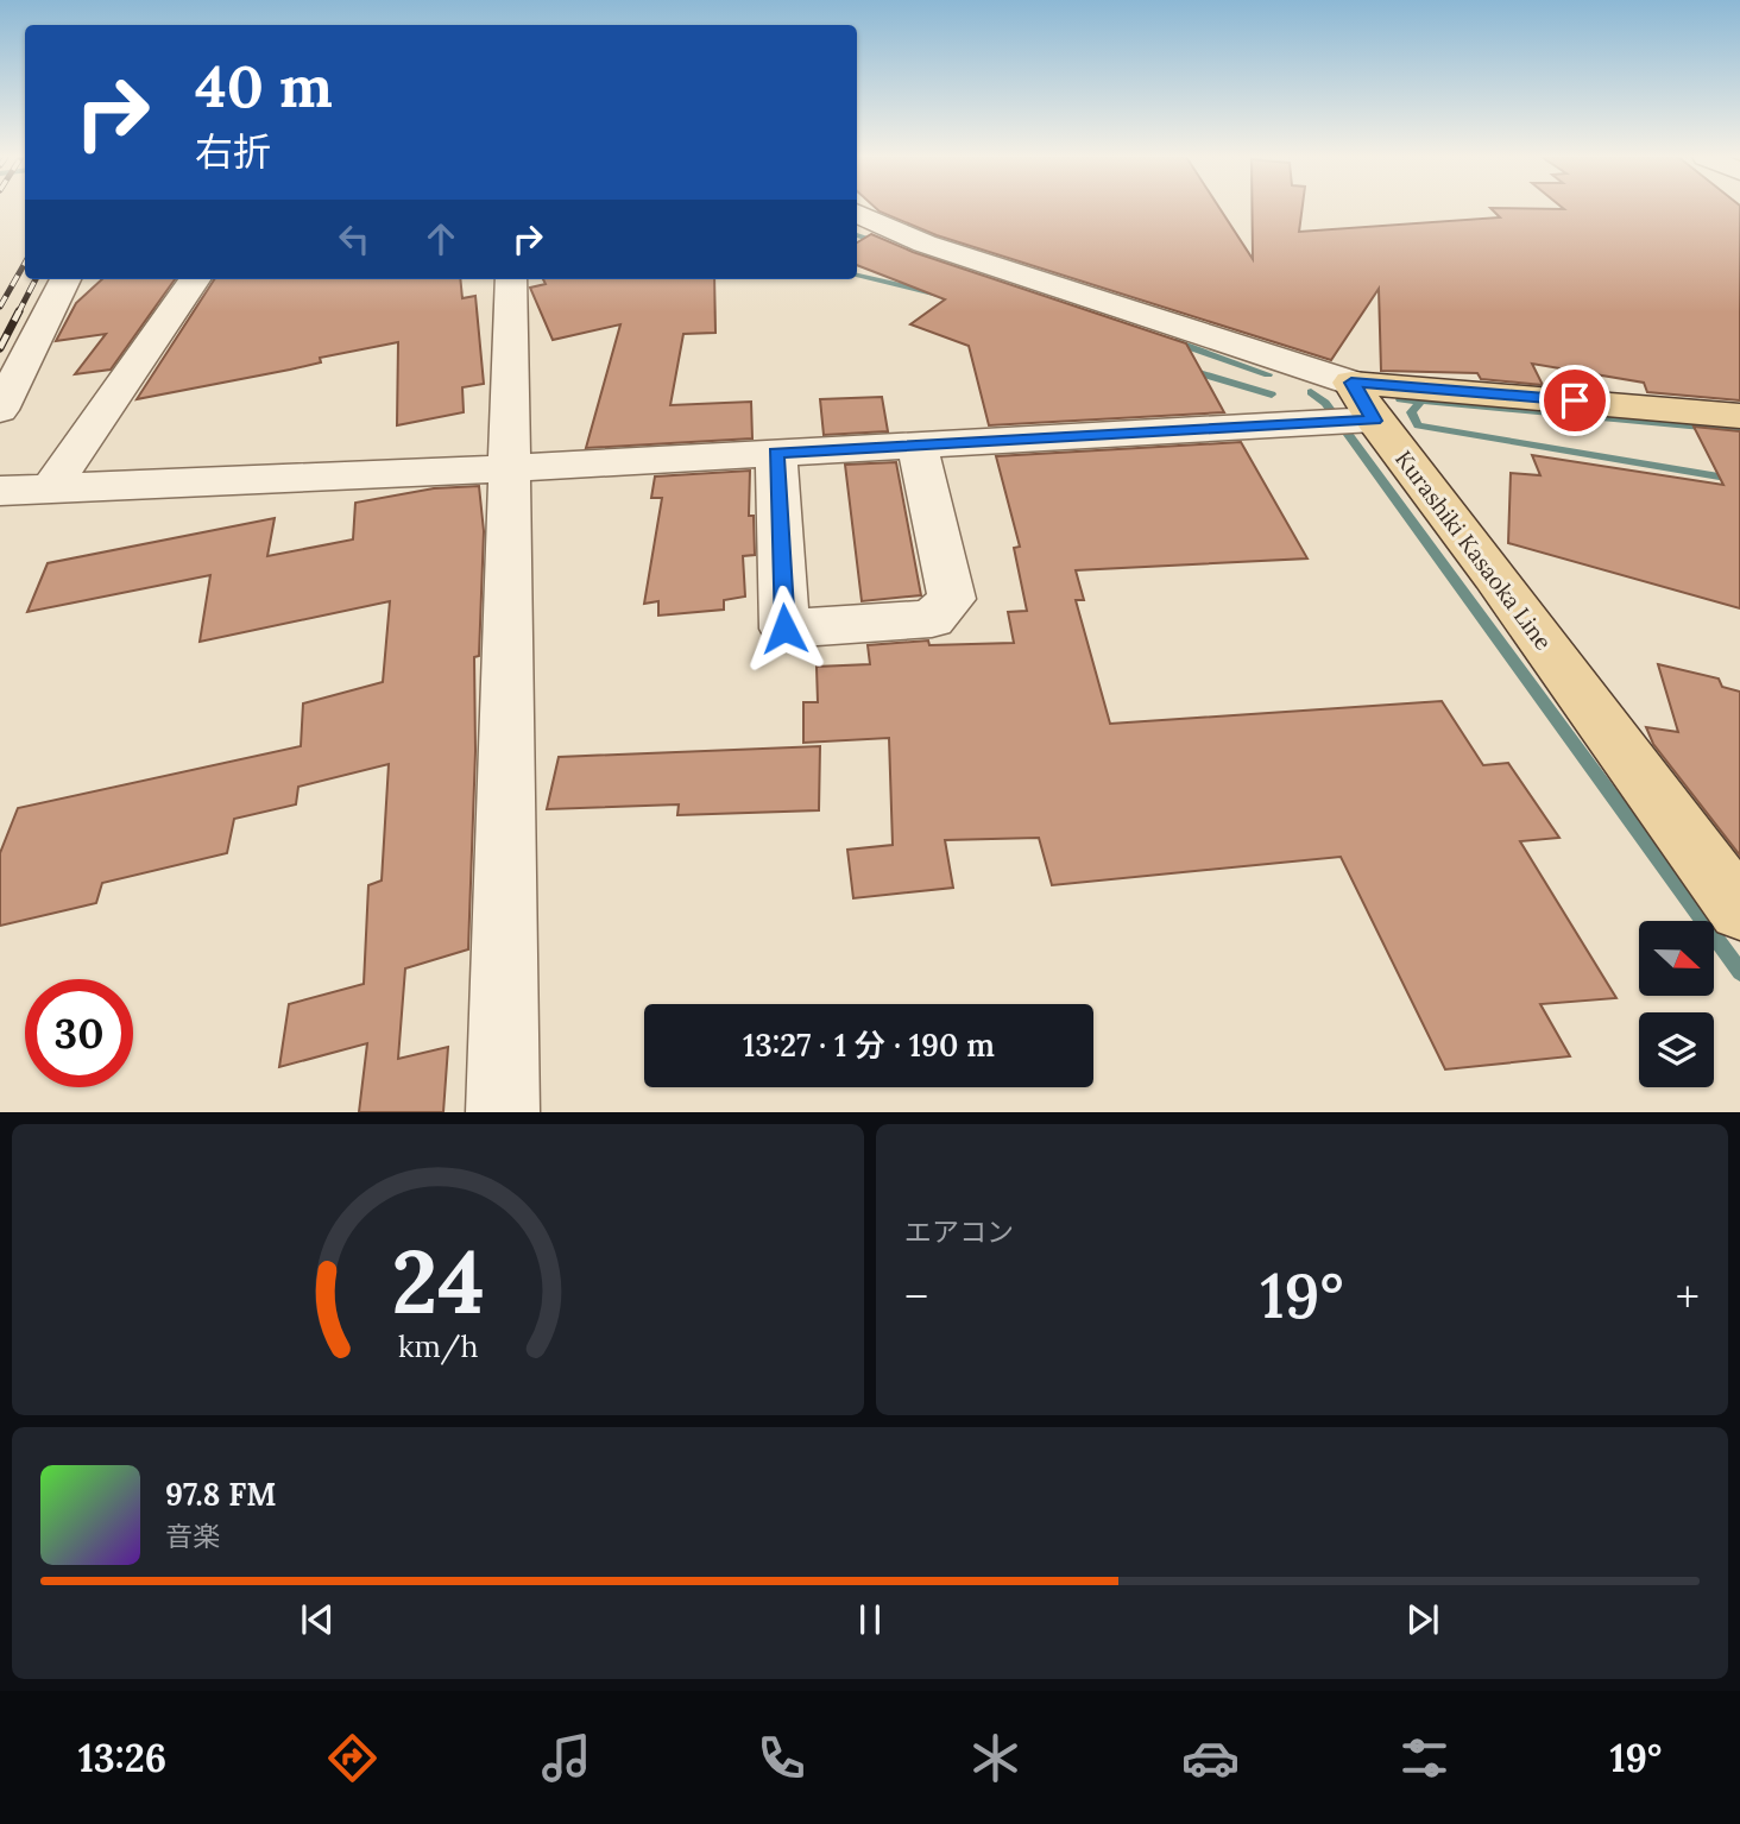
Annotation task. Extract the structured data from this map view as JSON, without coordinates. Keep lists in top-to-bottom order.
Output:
{
  "streets": {
    "main road": ["Kurashiki Kasaoka Line"]
  },
  "north": "right",
  "page": {
    "turn": ["40 m", "右折"],
    "limit": "30",
    "trip": "13:27 · 1 分 · 190 m",
    "tile": "エアコン",
    "heat": ["−", "19°", "+"],
    "song": ["97.8 FM", "音楽"],
    "tabs": ["13:26", "19°"],
    "gauge": ["24", "km/h"]
  }
}
